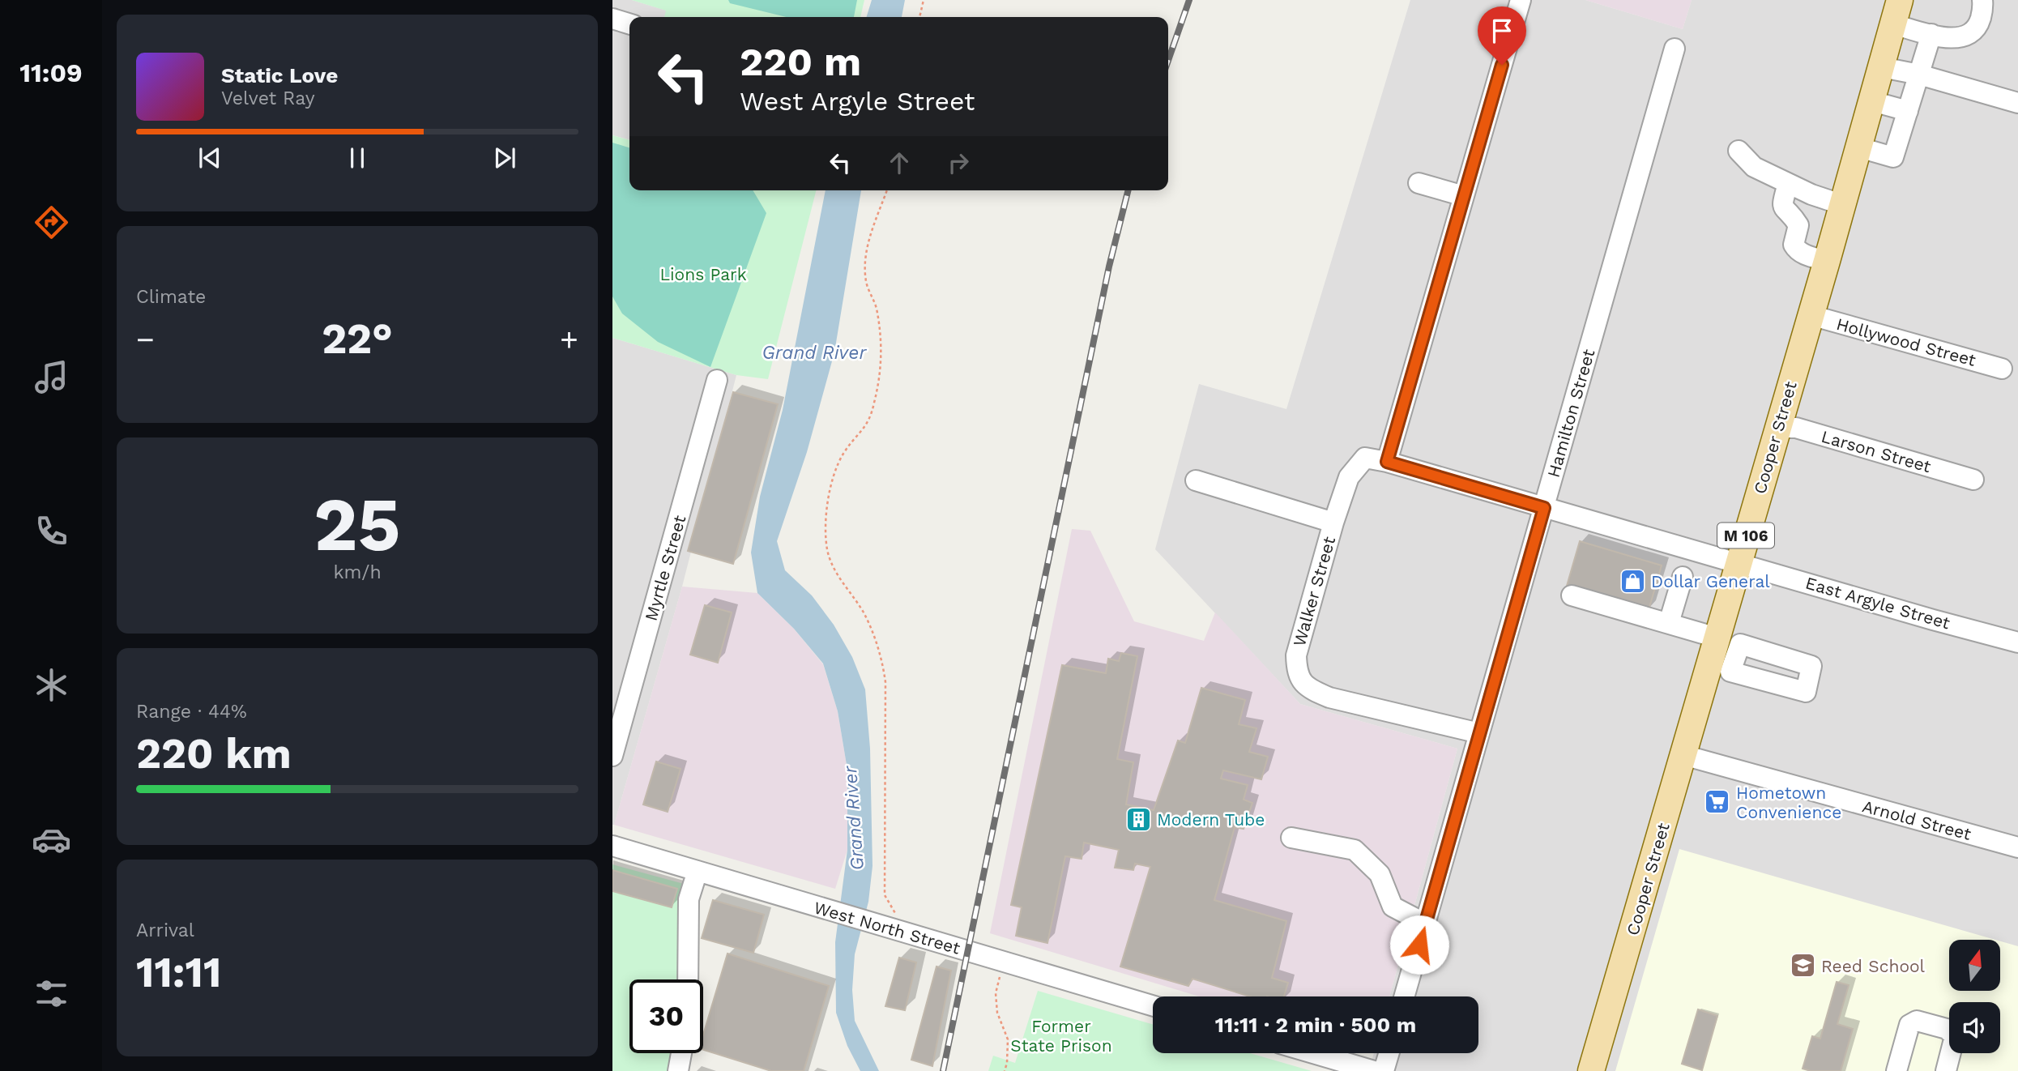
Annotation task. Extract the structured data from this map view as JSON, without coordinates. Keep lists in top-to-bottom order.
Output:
{
  "streets": {
    "main road": ["Cooper Street", "M 106"],
    "street": [
      "Hollywood Street",
      "Hamilton Street",
      "Larson Street",
      "Myrtle Street",
      "Walker Street",
      "East Argyle Street",
      "Arnold Street",
      "West North Street"
    ]
  },
  "crossings": [
    ["Hollywood Street", "Cooper Street"],
    ["Hamilton Street", "Walker Street"],
    ["Hamilton Street", "East Argyle Street"],
    ["Cooper Street", "Larson Street"],
    ["Cooper Street", "East Argyle Street"],
    ["Cooper Street", "Arnold Street"],
    ["Walker Street", "East Argyle Street"]
  ],
  "water": ["Grand River"],
  "parks": ["Lions Park", "Former State Prison"],
  "places": {
    "shop": ["Dollar General"],
    "supermarket": ["Hometown Convenience"],
    "building": ["Modern Tube"],
    "school or university": ["Reed School"]
  },
  "north": "top",
  "page": {
    "tabs": "11:09",
    "turn": ["220 m", "West Argyle Street"],
    "song": ["Static Love", "Velvet Ray"],
    "tile": [
      "Climate",
      ["25", "km/h"],
      ["Range · 44%", "220 km"],
      ["Arrival", "11:11"]
    ],
    "heat": ["−", "22°", "+"],
    "limit": "30",
    "trip": "11:11 · 2 min · 500 m"
  }
}
